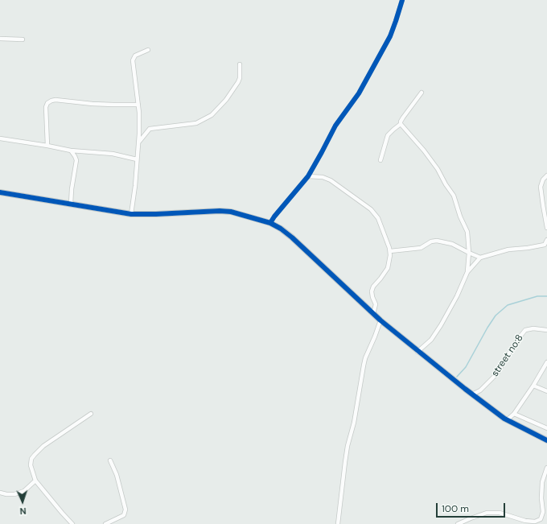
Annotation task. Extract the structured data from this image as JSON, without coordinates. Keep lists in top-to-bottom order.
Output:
{
  "streets": {
    "street": ["street no:8"]
  },
  "scale_bar": "100 m",
  "north": "bottom"
}
